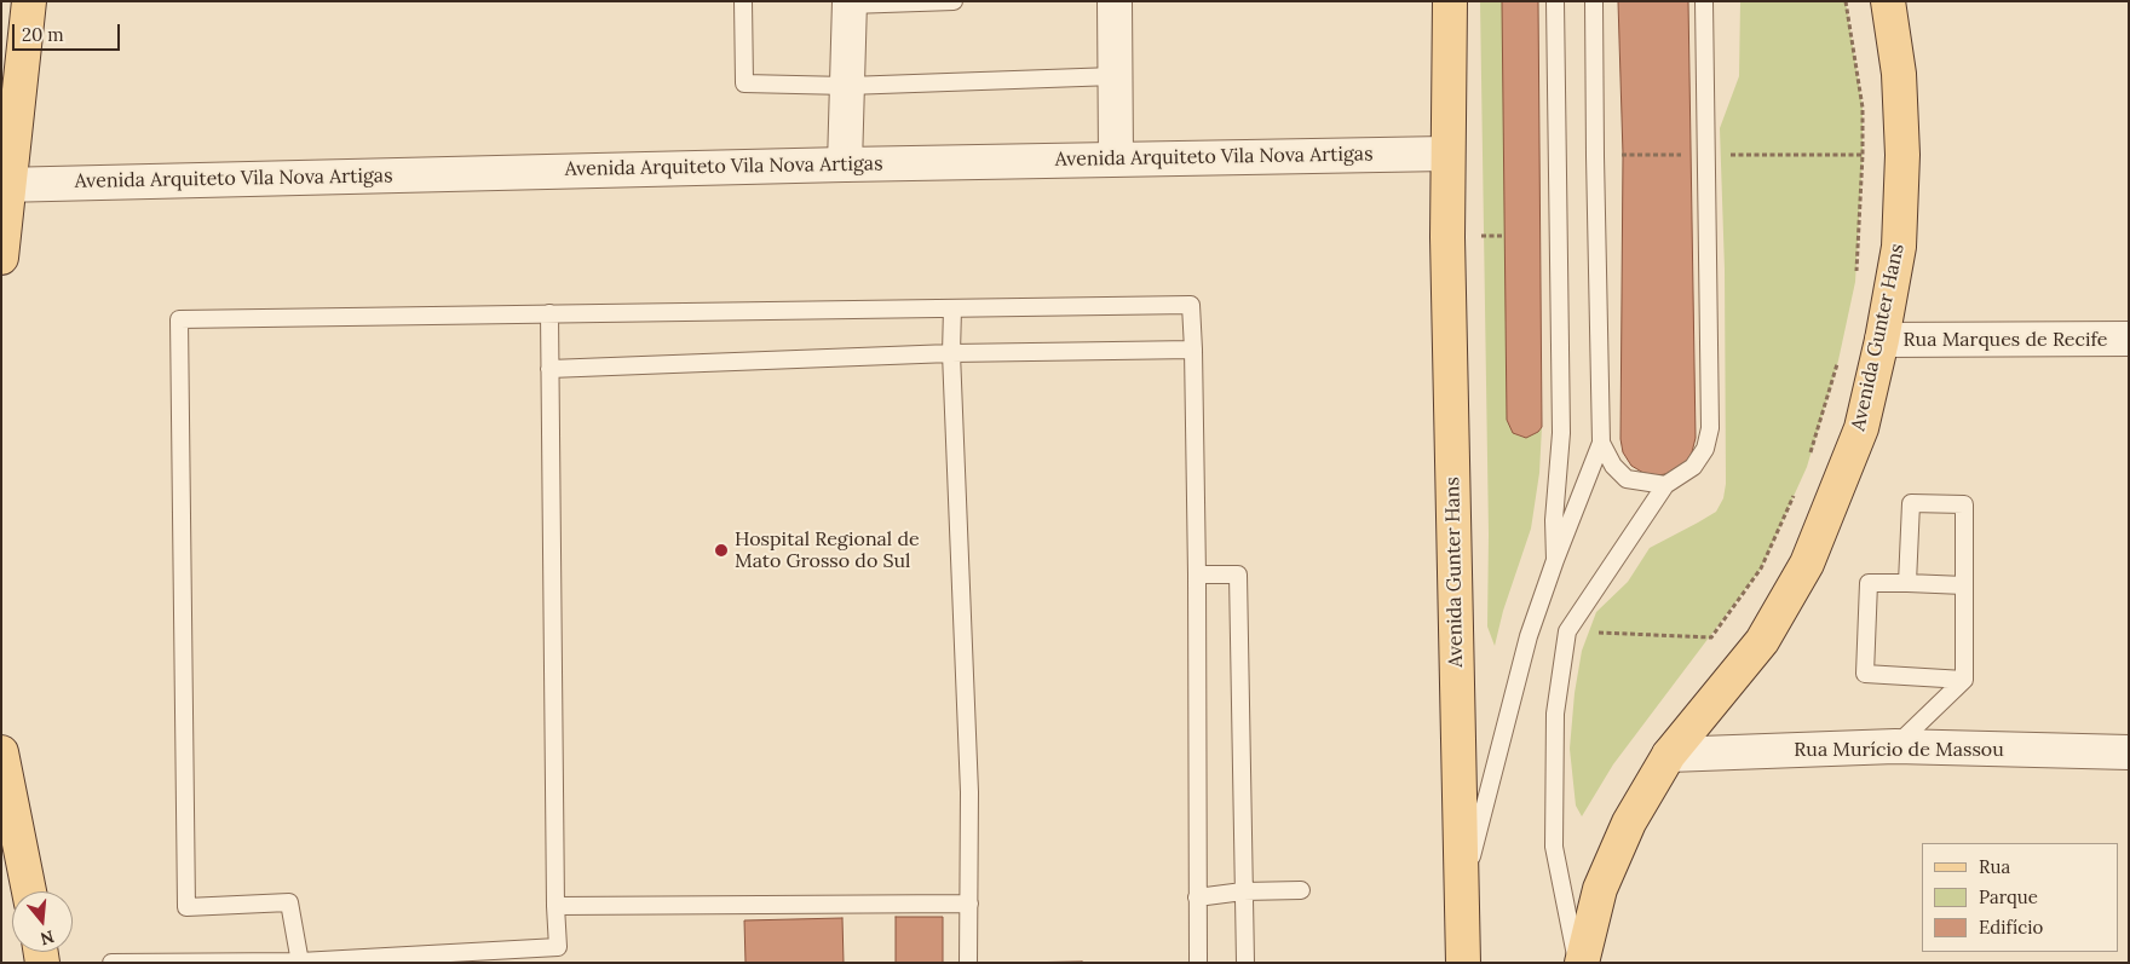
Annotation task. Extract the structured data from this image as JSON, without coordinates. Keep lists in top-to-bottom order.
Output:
{
  "streets": {
    "main road": ["Avenida Gunter Hans"],
    "street": ["Avenida Arquiteto Vila Nova Artigas", "Rua Marques de Recife", "Rua Murício de Massou"]
  },
  "crossings": [
    ["Avenida Arquiteto Vila Nova Artigas", "Avenida Gunter Hans"],
    ["Avenida Gunter Hans", "Rua Marques de Recife"],
    ["Avenida Gunter Hans", "Rua Murício de Massou"]
  ],
  "places": ["Hospital Regional de Mato Grosso do Sul"],
  "legend": ["Rua", "Parque", "Edifício"],
  "scale_bar": "20 m",
  "north": "bottom"
}
